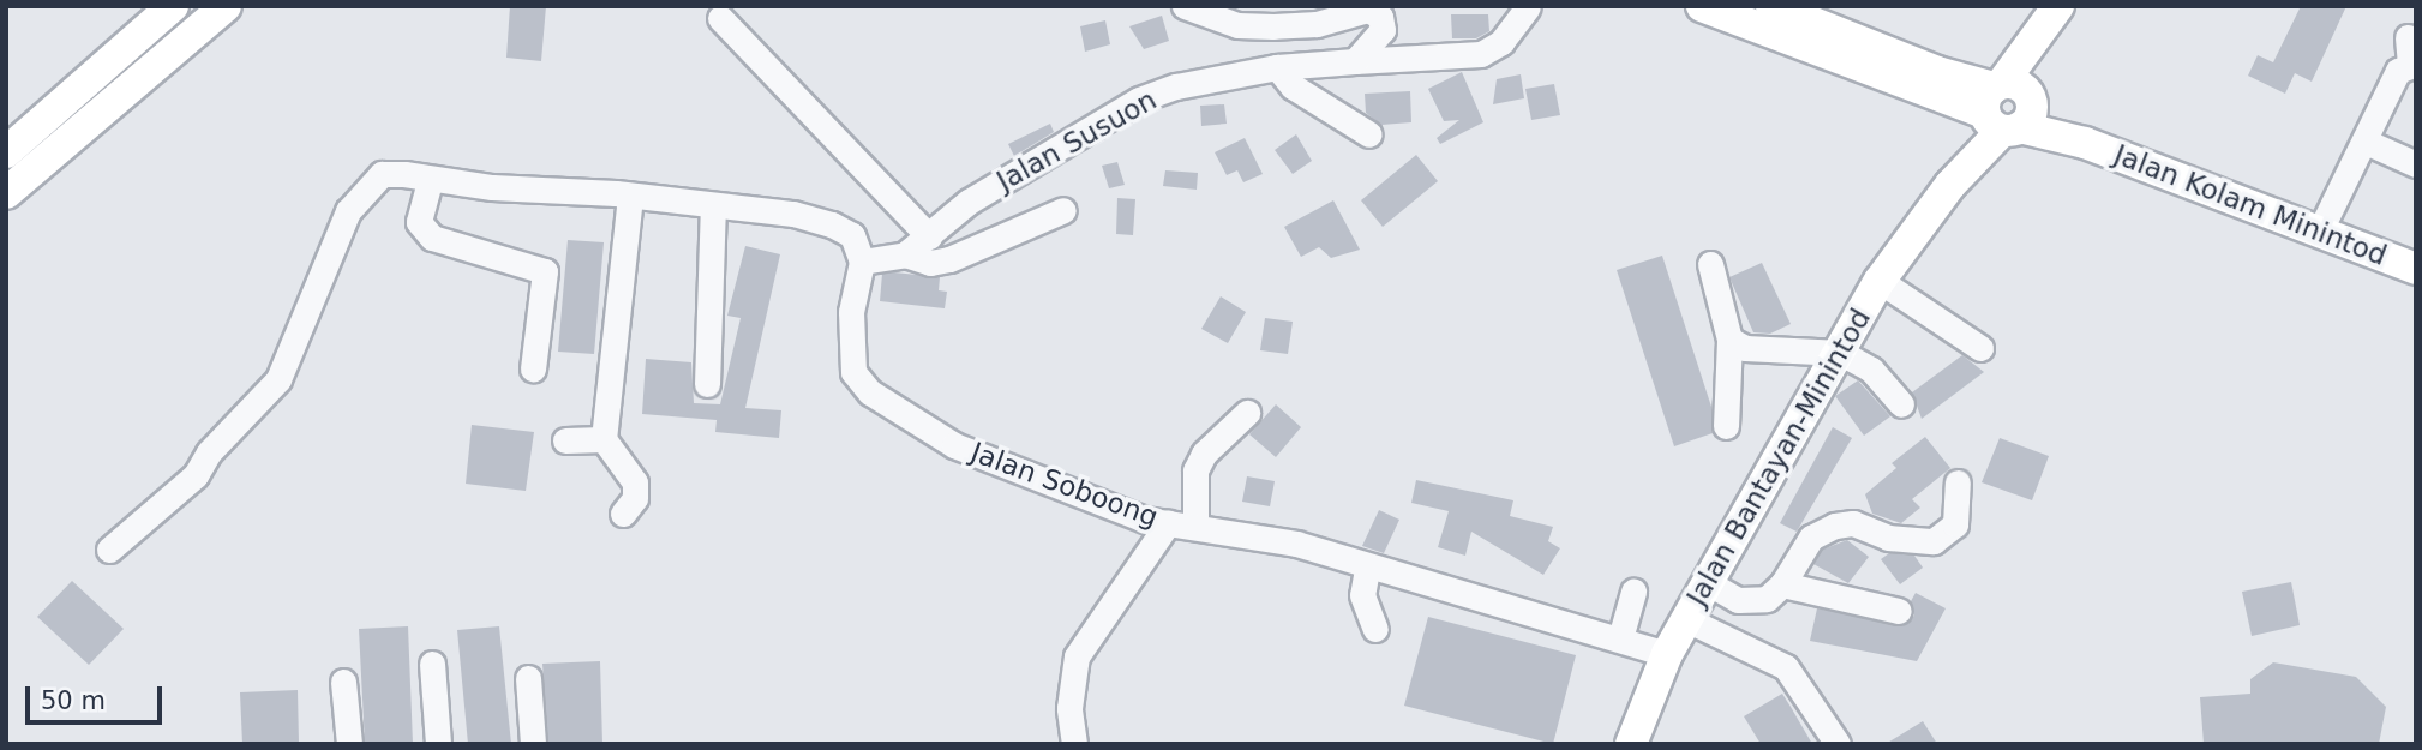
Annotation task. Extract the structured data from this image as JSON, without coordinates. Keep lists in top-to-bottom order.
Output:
{
  "streets": {
    "main road": ["Jalan Kolam Minintod", "Jalan Bantayan-Minintod"],
    "street": ["Jalan Susuon", "Jalan Soboong"]
  },
  "crossings": [
    ["Jalan Susuon", "Jalan Soboong"],
    ["Jalan Kolam Minintod", "Jalan Bantayan-Minintod"],
    ["Jalan Bantayan-Minintod", "Jalan Soboong"]
  ],
  "scale_bar": "50 m"
}
